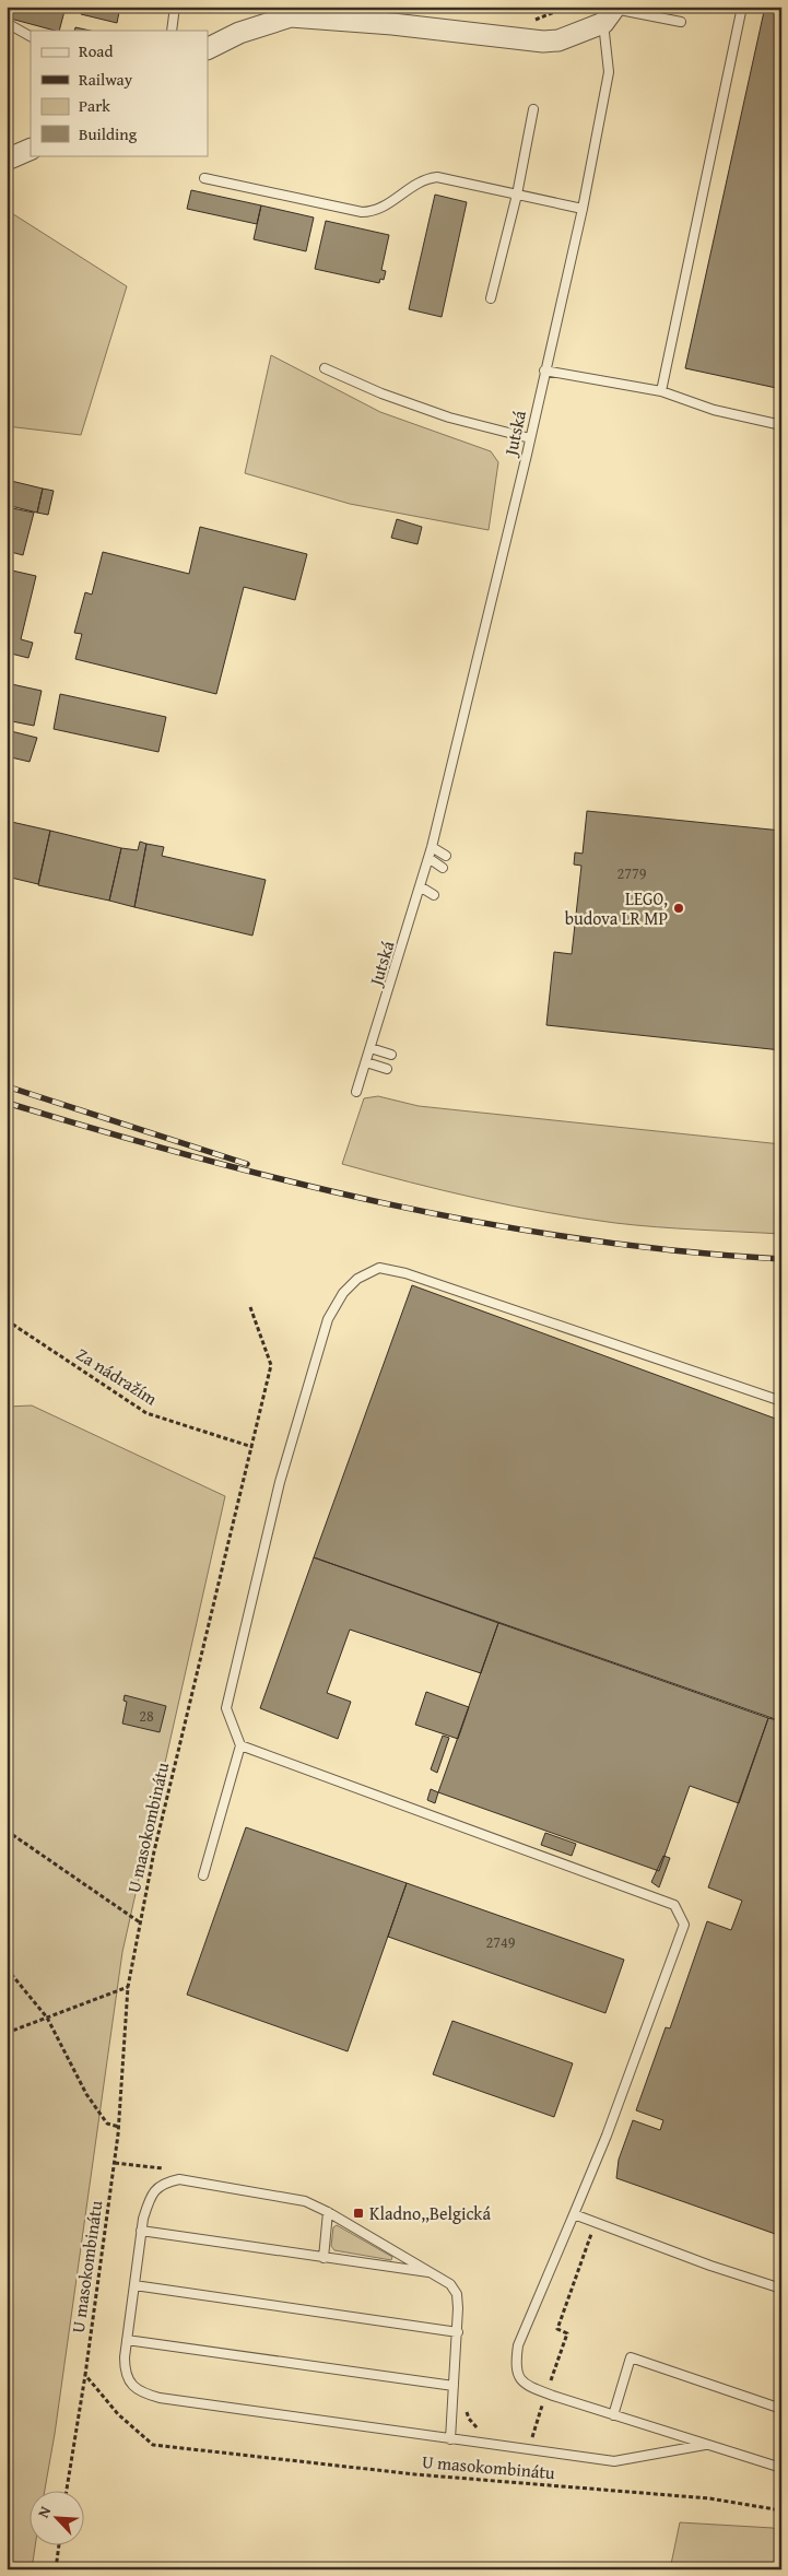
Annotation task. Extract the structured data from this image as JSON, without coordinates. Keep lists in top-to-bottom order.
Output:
{
  "streets": {
    "lane": ["Jutská"],
    "path": ["Za nádražím", "U masokombinátu"]
  },
  "crossings": [
    ["Za nádražím", "U masokombinátu"]
  ],
  "places": {
    "other": ["LEGO, budova LR MP"],
    "transit": ["Kladno,,Belgická"]
  },
  "house_numbers": ["2779", "28", "2749"],
  "legend": [
    "Road",
    "Railway",
    "Park",
    "Building"
  ],
  "north": "top left"
}
